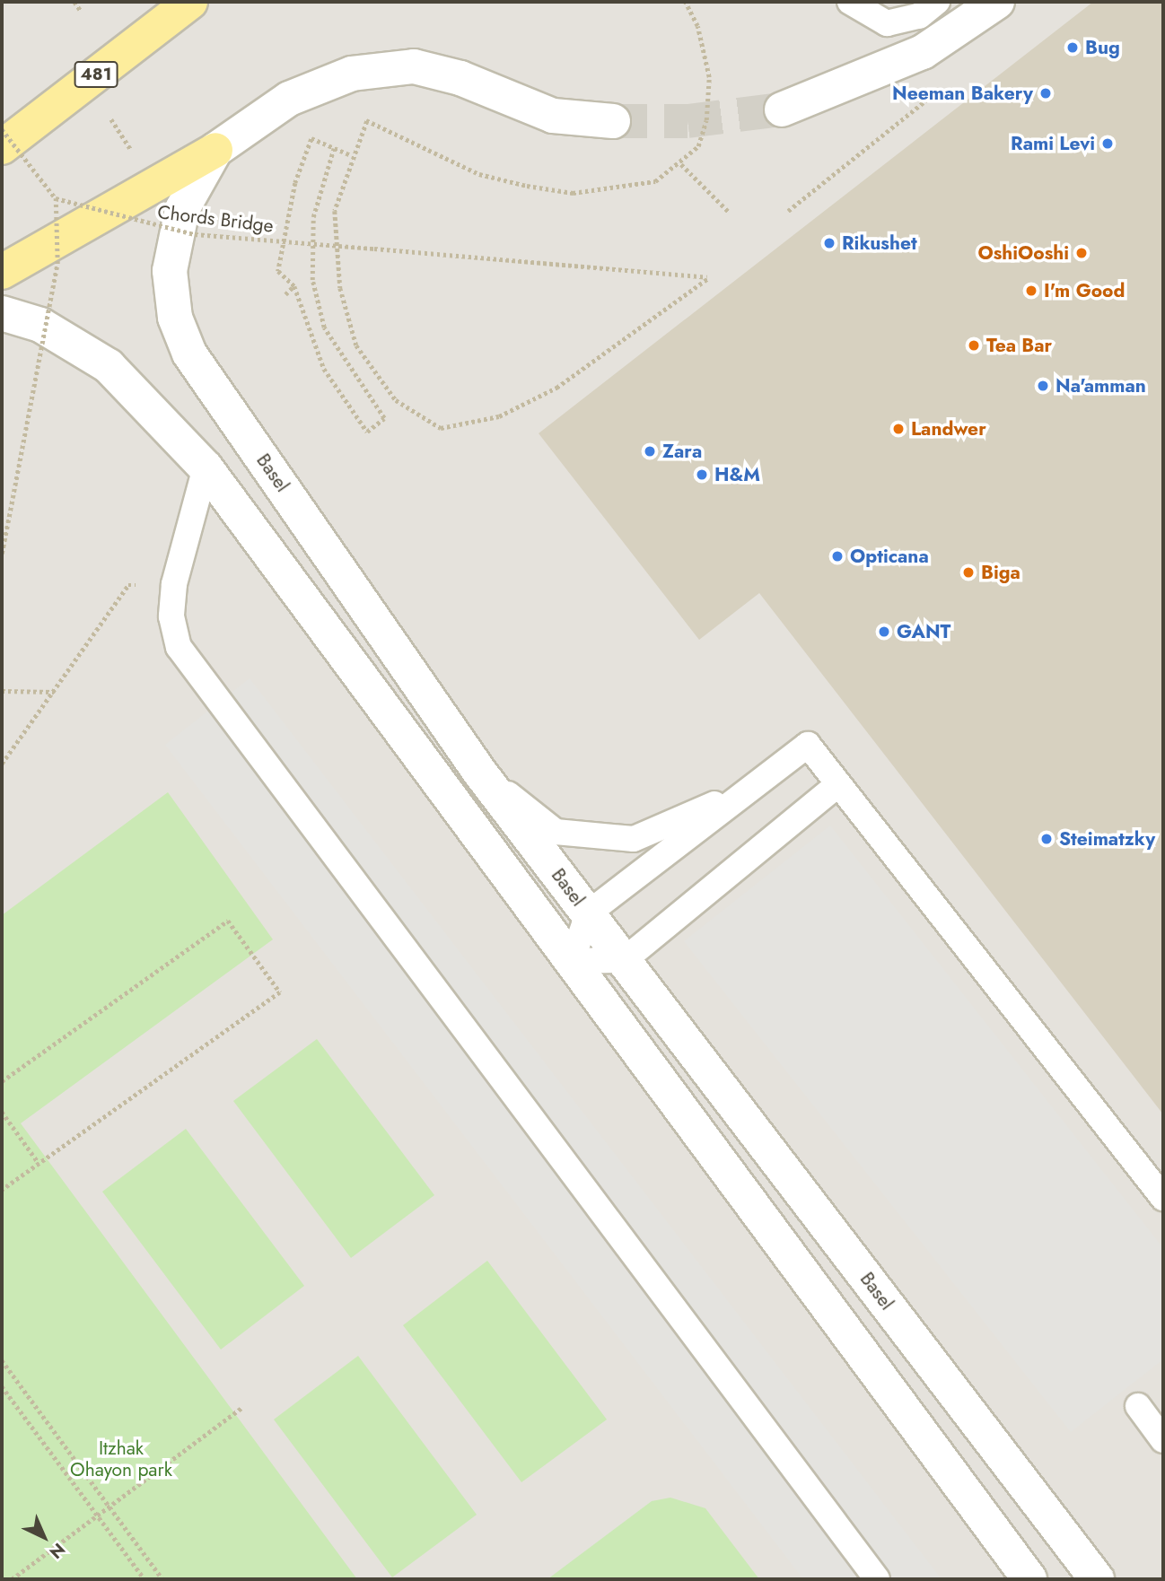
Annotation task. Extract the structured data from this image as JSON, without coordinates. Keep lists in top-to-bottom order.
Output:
{
  "streets": {
    "main road": ["481"],
    "street": ["Basel"],
    "path": ["Chords Bridge"]
  },
  "parks": ["Itzhak Ohayon park"],
  "places": [
    "Bug",
    "Neeman Bakery",
    "Rami Levi",
    "Rikushet",
    "OshiOoshi",
    "I'm Good",
    "Tea Bar",
    "Na'amman",
    "Landwer",
    "Zara",
    "H&M",
    "Opticana",
    "Biga",
    "GANT",
    "Steimatzky"
  ],
  "north": "bottom right"
}
